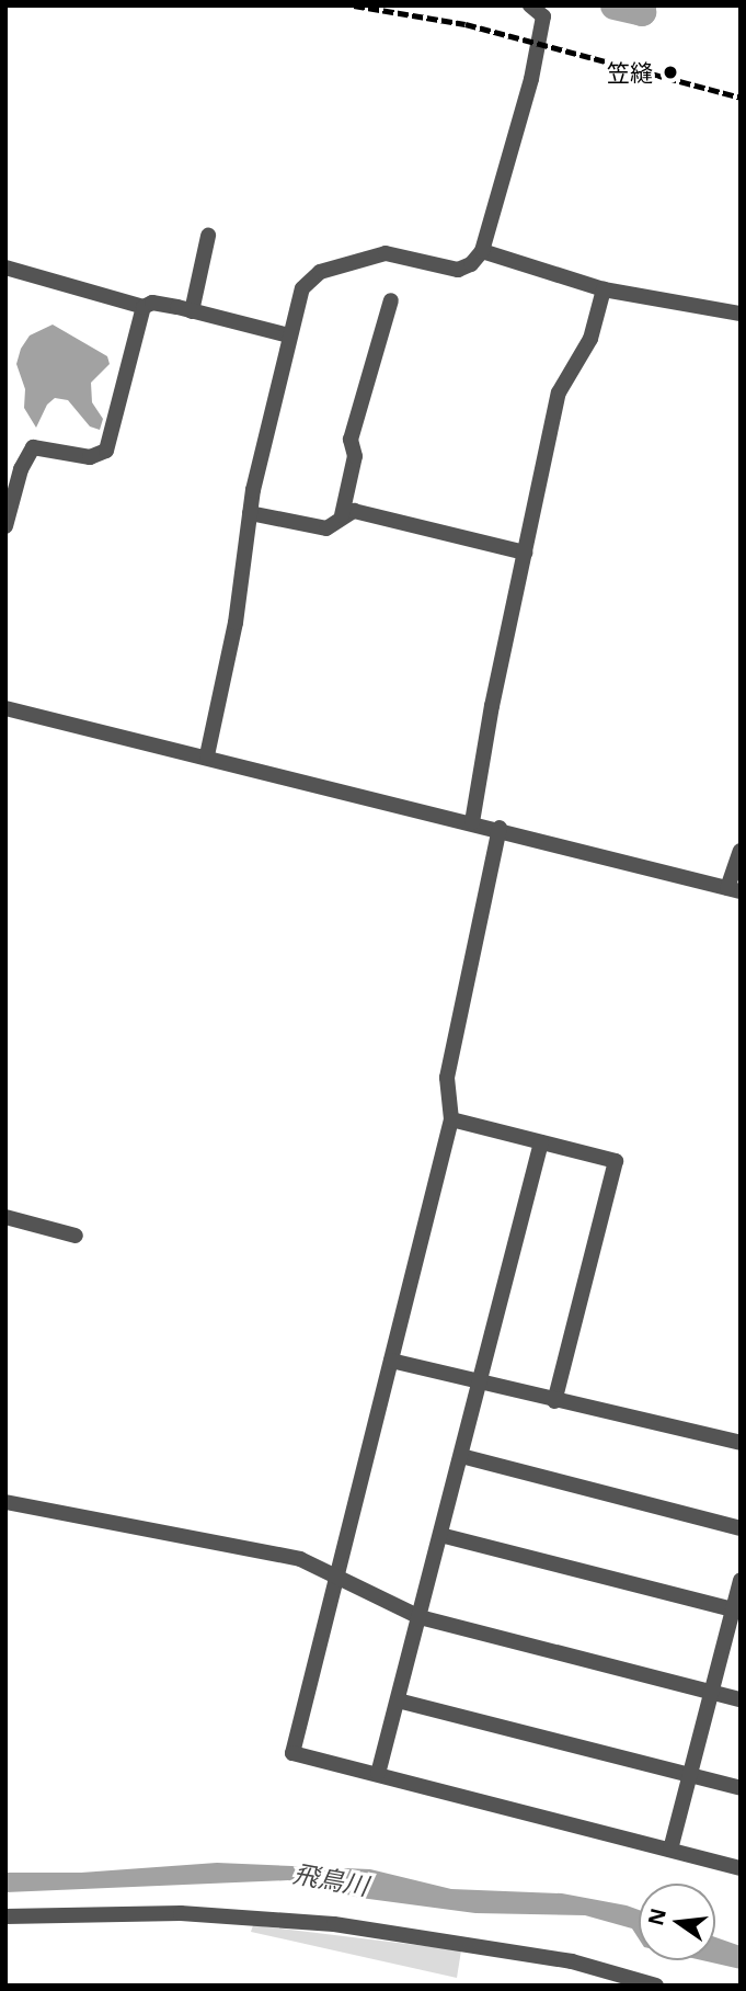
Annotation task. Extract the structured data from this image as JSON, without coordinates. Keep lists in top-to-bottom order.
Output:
{
  "water": ["飛鳥川"],
  "places": ["笠縫"],
  "north": "left"
}
